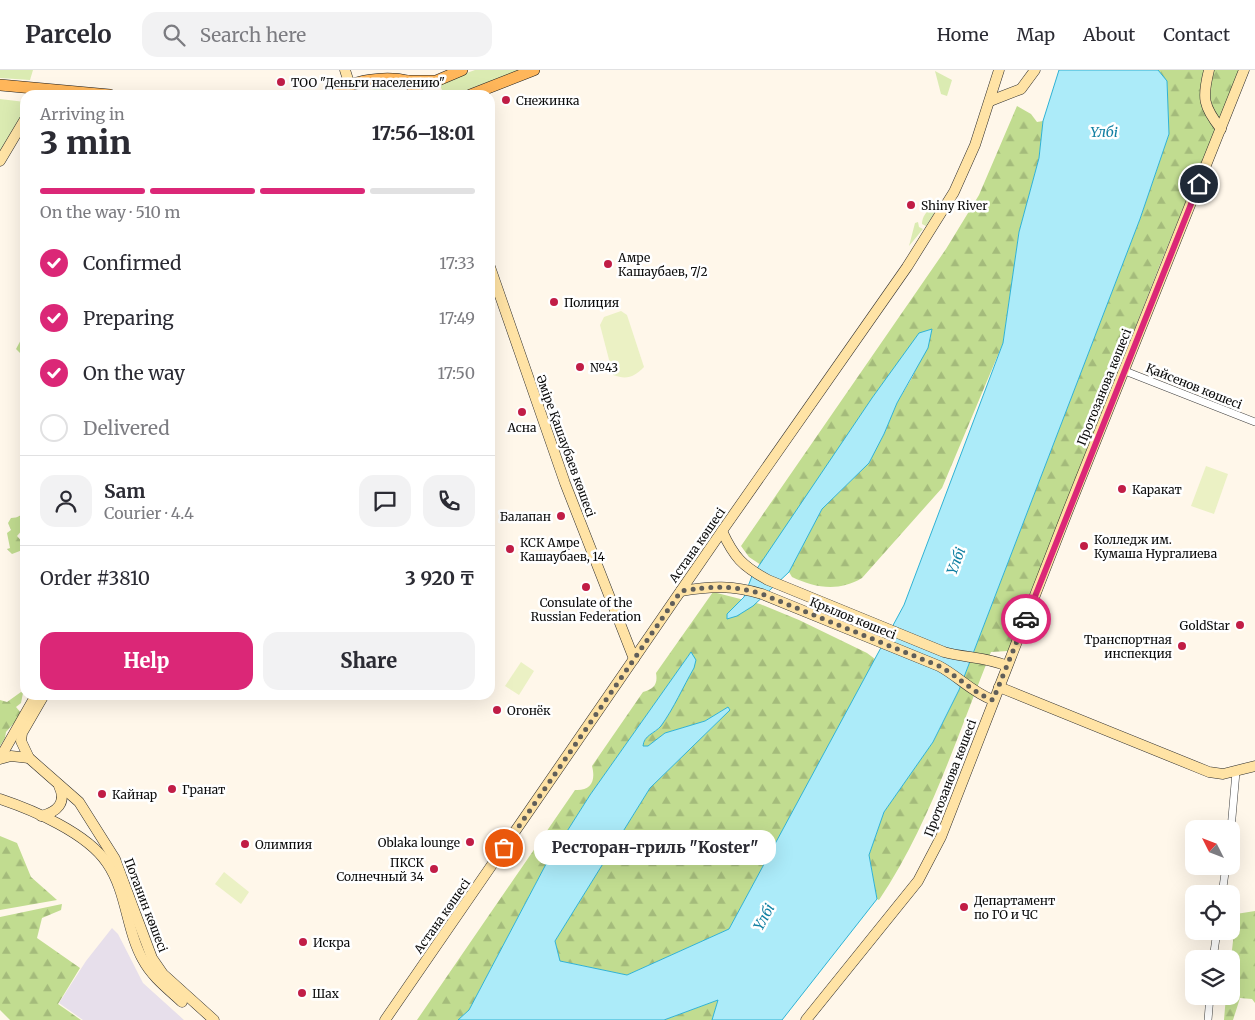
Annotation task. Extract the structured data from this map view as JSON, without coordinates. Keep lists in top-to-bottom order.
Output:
{
  "streets": {
    "main road": [
      "Протозанова көшесі",
      "Әміре Қашаубаев көшесі",
      "Астана көшесі",
      "Крылов көшесі",
      "Потанин көшесі"
    ],
    "street": ["Қайсенов көшесі"]
  },
  "crossings": [
    ["Қайсенов көшесі", "Протозанова көшесі"],
    ["Протозанова көшесі", "Крылов көшесі"],
    ["Әміре Қашаубаев көшесі", "Астана көшесі"],
    ["Астана көшесі", "Крылов көшесі"]
  ],
  "water": ["Үлбі"],
  "places": [
    "ТОО \"Деньги населению\"",
    "Снежинка",
    "Shiny River",
    "Амре Кашаубаев, 7/2",
    "Полиция",
    "№43",
    "Асна",
    "Каракат",
    "Балапан",
    "Колледж им. Кумаша Нургалиева",
    "КСК Амре Кашаубаев, 14",
    "Consulate of the Russian Federation",
    "GoldStar",
    "Транспортная инспекция",
    "Огонёк",
    "Гранат",
    "Кайнар",
    "Oblaka lounge",
    "Олимпия",
    "Ресторан-гриль \"Koster\"",
    "ПКСК Солнечный 34",
    "Департамент по ГО и ЧС",
    "Искра",
    "Шах"
  ],
  "north": "top left",
  "page": {
    "header": "Parcelo",
    "search": "Search here",
    "nav": [
      "Home",
      "Map",
      "About",
      "Contact"
    ],
    "heading": ["3 min", "Arriving in", "17:56–18:01"],
    "panel": [
      "Sam",
      "Courier · 4.4",
      "Order #3810",
      "3 920 ₸"
    ],
    "bar": "On the way · 510 m",
    "list": [
      ["Confirmed", "17:33"],
      ["Preparing", "17:49"],
      ["On the way", "17:50"],
      "Delivered"
    ],
    "buttons": ["Help", "Share"],
    "bubble": "Ресторан-гриль \"Koster\""
  }
}
